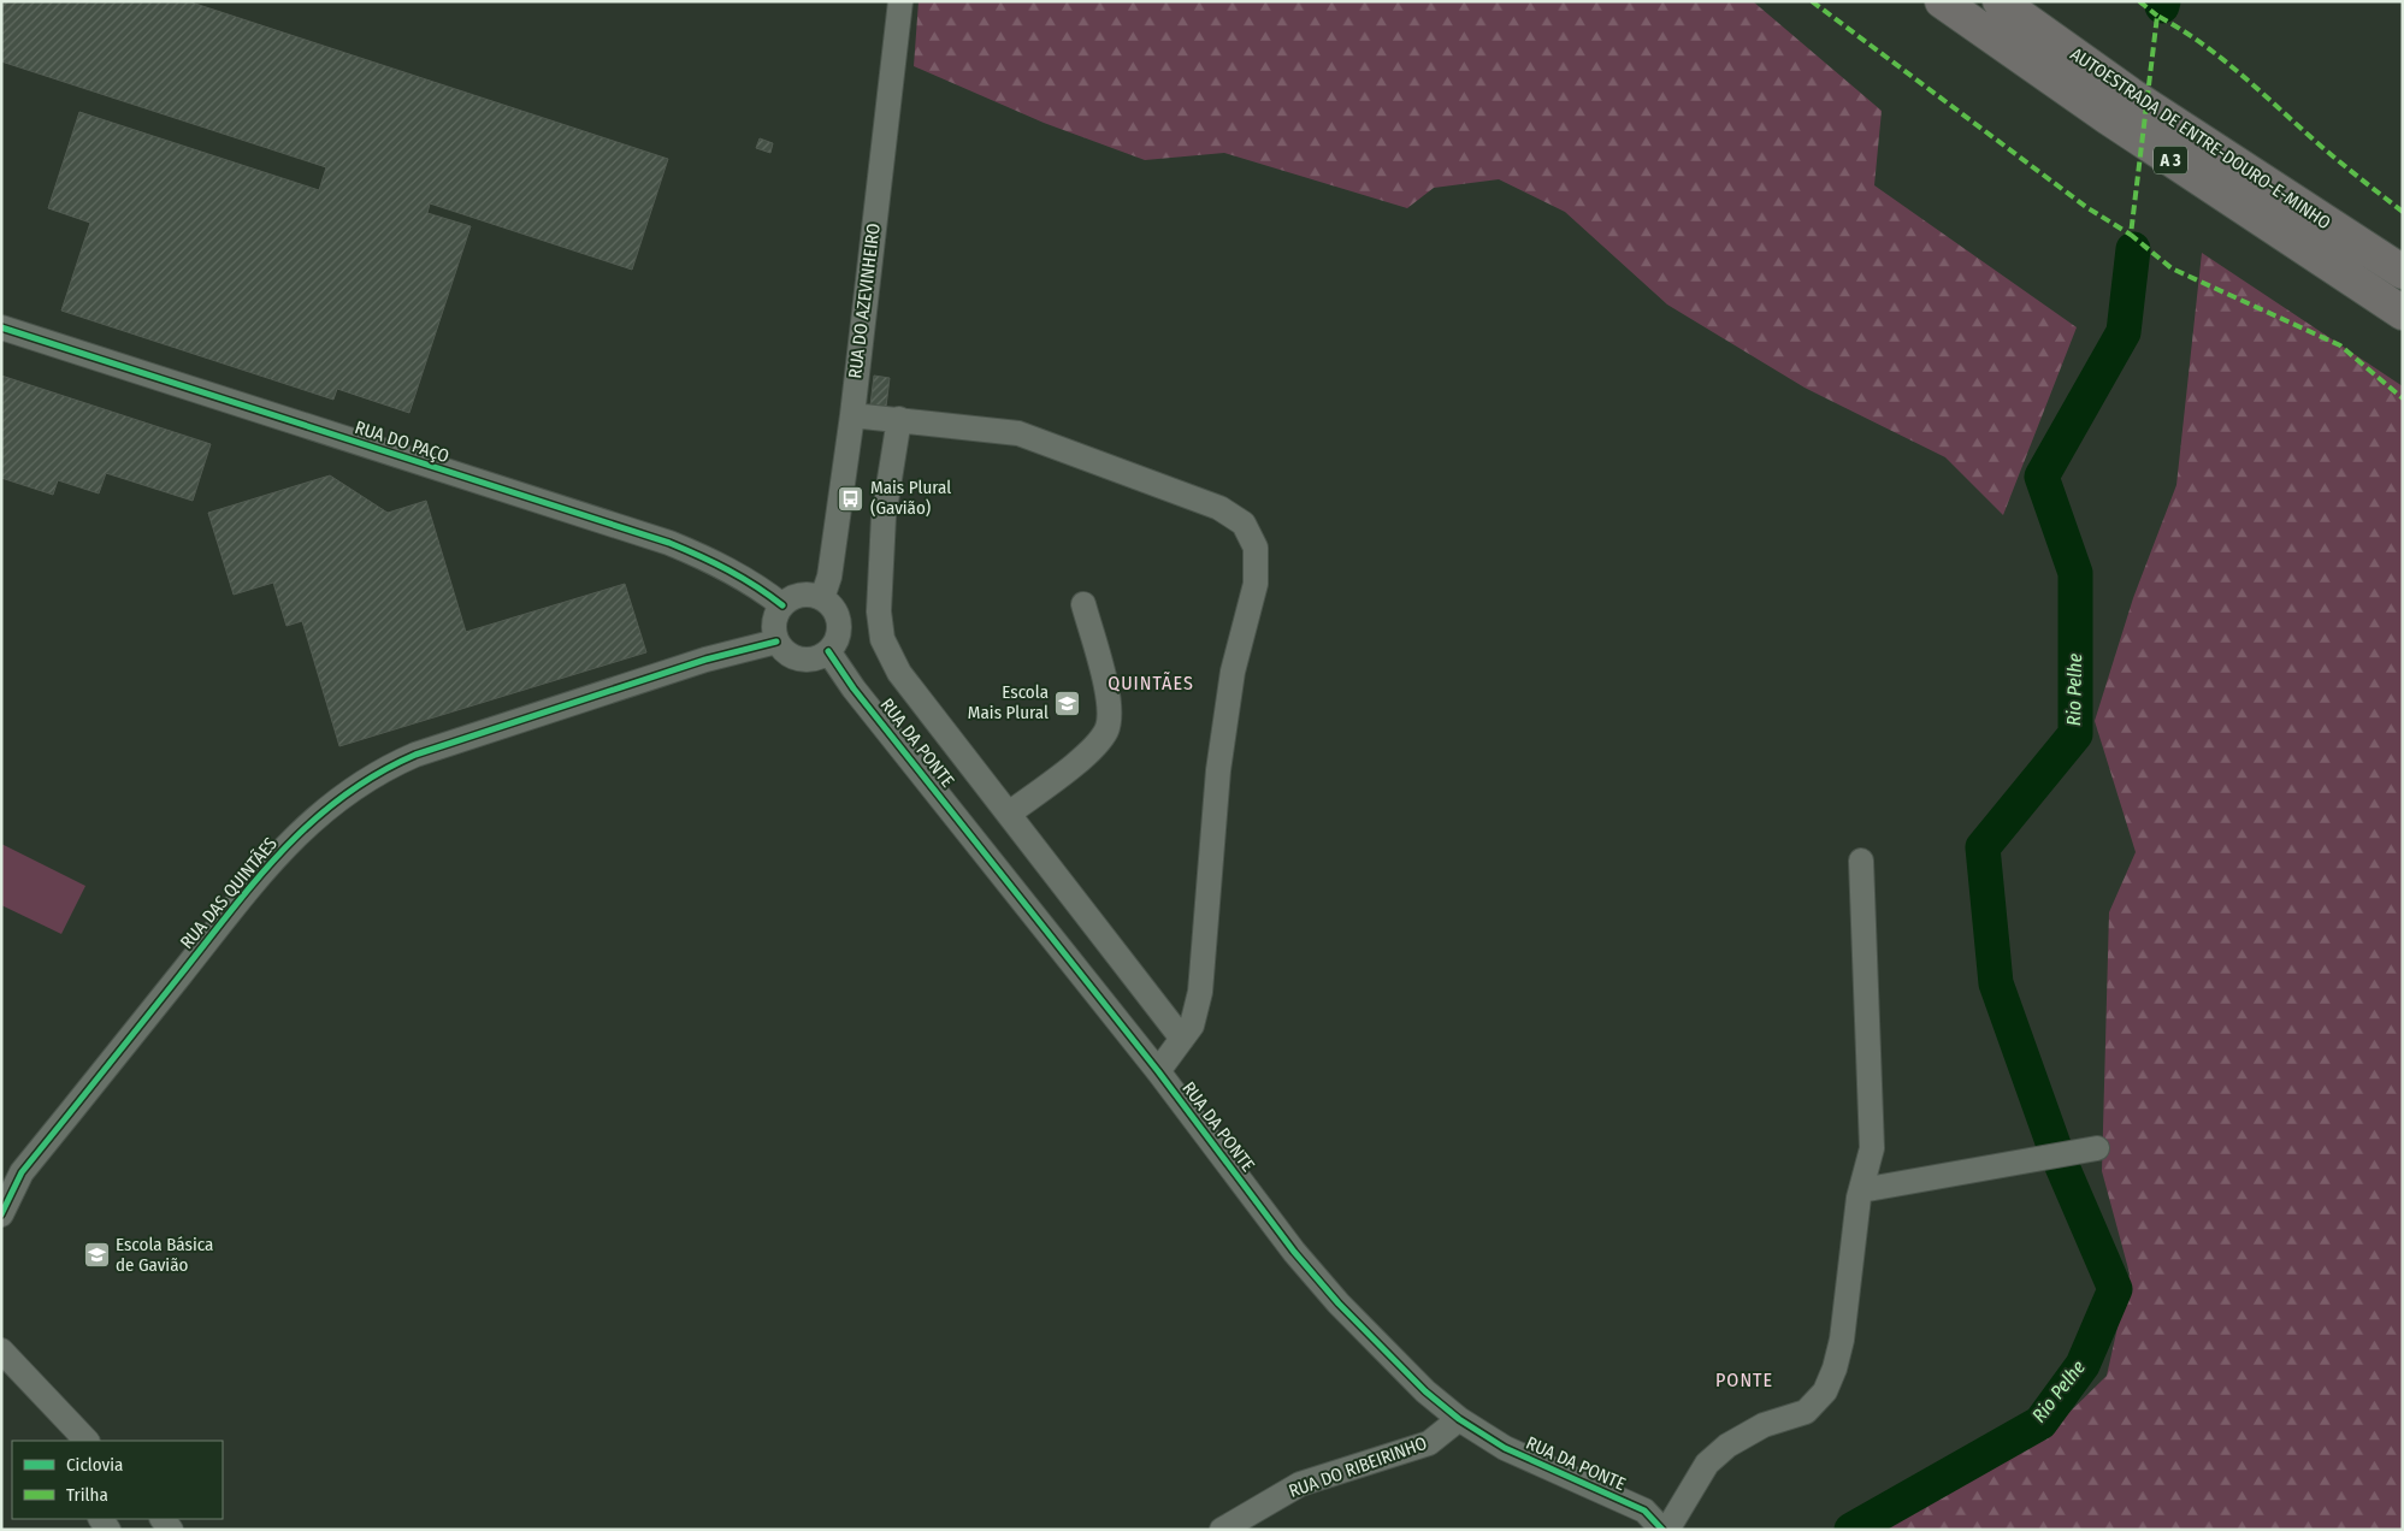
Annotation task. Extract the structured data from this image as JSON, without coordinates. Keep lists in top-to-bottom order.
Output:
{
  "streets": {
    "highway": ["AUTOESTRADA DE ENTRE-DOURO-E-MINHO", "A 3"],
    "street": [
      "RUA DO AZEVINHEIRO",
      "RUA DO PAÇO",
      "RUA DA PONTE",
      "RUA DAS QUINTÃES",
      "RUA DO RIBEIRINHO"
    ]
  },
  "crossings": [
    ["RUA DO AZEVINHEIRO", "RUA DO PAÇO"],
    ["RUA DO AZEVINHEIRO", "RUA DA PONTE"],
    ["RUA DO AZEVINHEIRO", "RUA DAS QUINTÃES"],
    ["RUA DO PAÇO", "RUA DA PONTE"],
    ["RUA DO PAÇO", "RUA DAS QUINTÃES"],
    ["RUA DA PONTE", "RUA DAS QUINTÃES"],
    ["RUA DA PONTE", "RUA DO RIBEIRINHO"]
  ],
  "districts": ["QUINTÃES", "PONTE"],
  "water": ["Rio Pelhe"],
  "places": {
    "bus stop": ["Mais Plural (Gavião)"],
    "school or university": ["Escola Mais Plural", "Escola Básica de Gavião"]
  },
  "legend": ["Ciclovia", "Trilha"]
}
